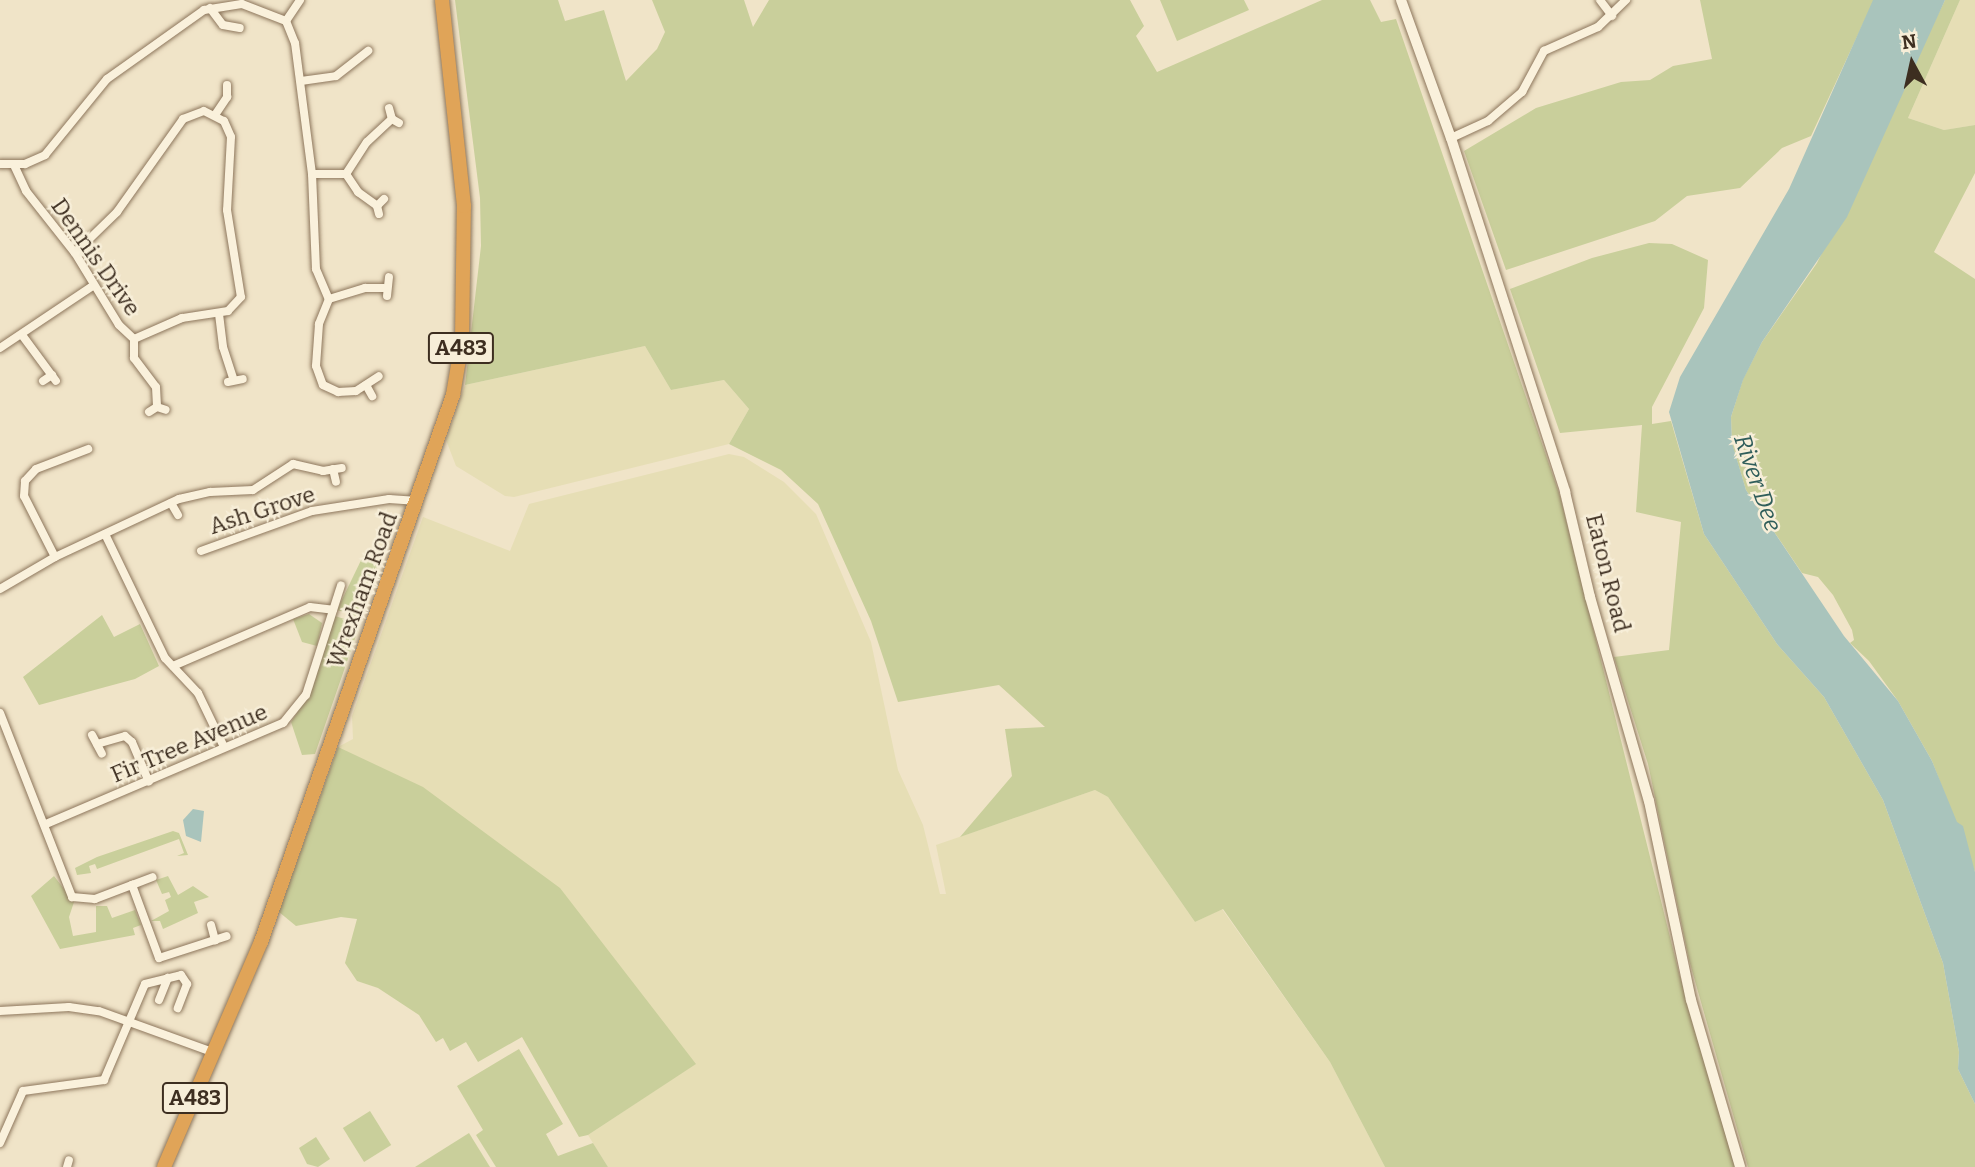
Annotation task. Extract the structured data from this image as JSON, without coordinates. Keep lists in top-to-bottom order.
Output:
{
  "streets": {
    "highway": ["A483", "Wrexham Road"],
    "street": [
      "Dennis Drive",
      "Ash Grove",
      "Eaton Road",
      "Fir Tree Avenue"
    ]
  },
  "crossings": [
    ["Ash Grove", "Wrexham Road"]
  ],
  "water": ["River Dee"],
  "north": "top"
}
